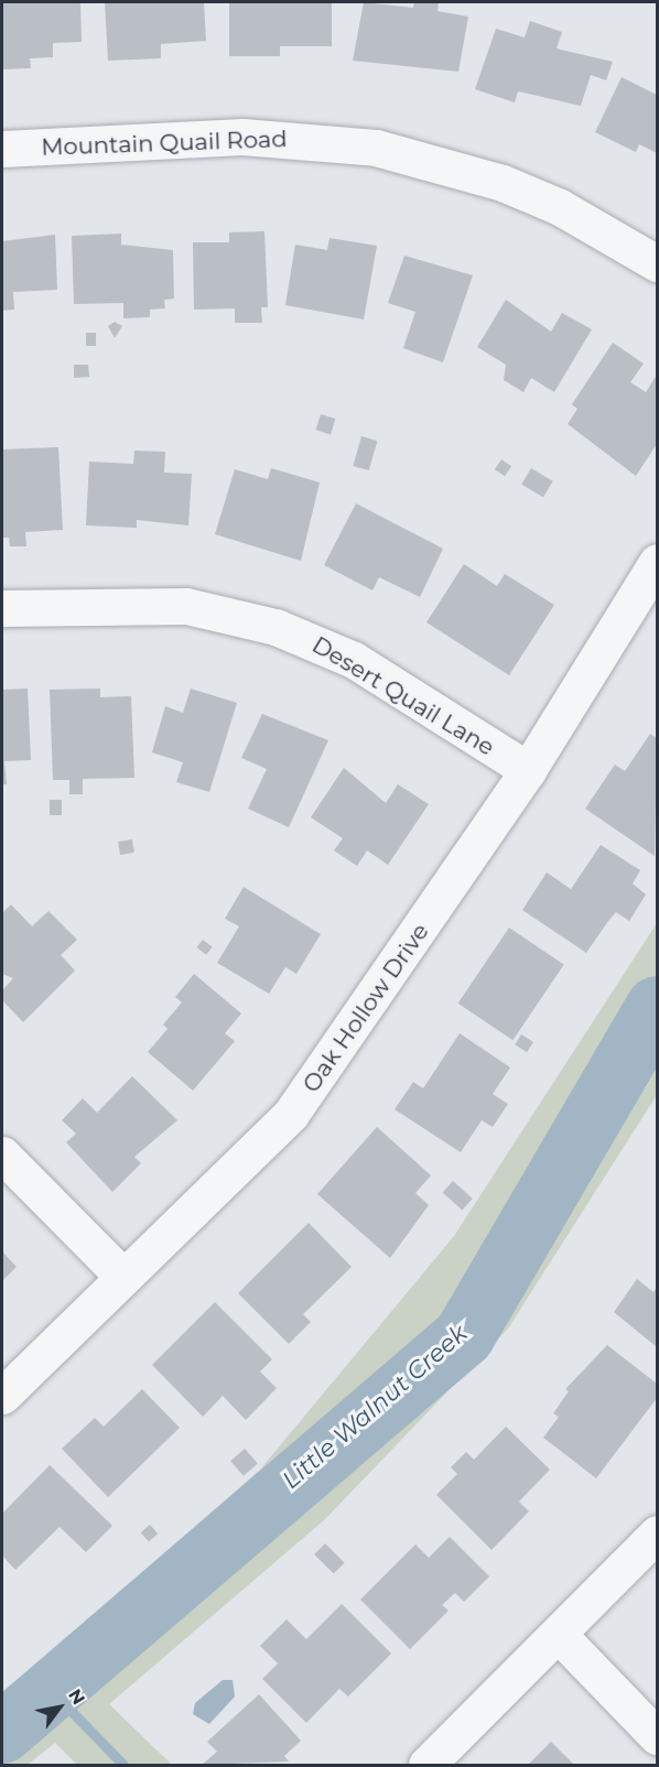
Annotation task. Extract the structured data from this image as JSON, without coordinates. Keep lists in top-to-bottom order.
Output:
{
  "streets": {
    "street": ["Mountain Quail Road", "Desert Quail Lane", "Oak Hollow Drive"]
  },
  "crossings": [
    ["Desert Quail Lane", "Oak Hollow Drive"]
  ],
  "water": ["Little Walnut Creek"],
  "north": "top right"
}
